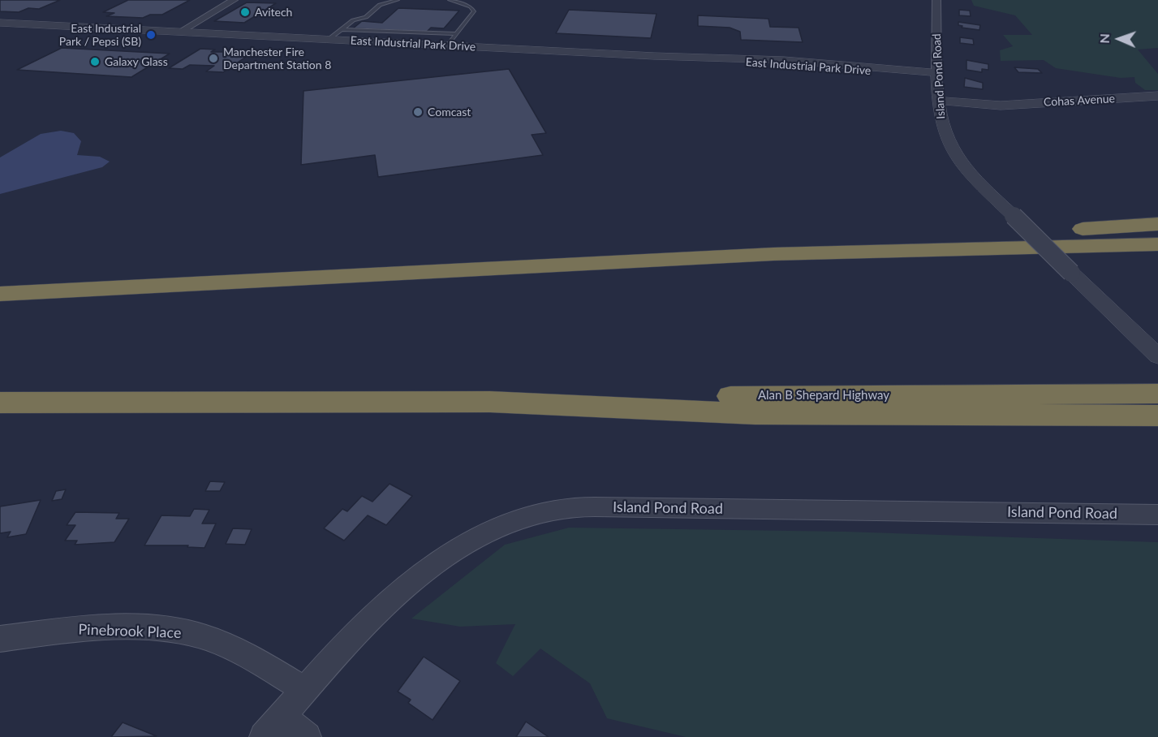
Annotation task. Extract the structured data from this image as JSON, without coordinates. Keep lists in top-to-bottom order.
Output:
{
  "streets": {
    "highway": ["Alan B Shepard Highway"],
    "street": [
      "East Industrial Park Drive",
      "Island Pond Road",
      "Cohas Avenue",
      "Pinebrook Place"
    ]
  },
  "crossings": [
    ["East Industrial Park Drive", "Island Pond Road"],
    ["Island Pond Road", "Cohas Avenue"],
    ["Island Pond Road", "Pinebrook Place"]
  ],
  "places": [
    "Avitech",
    "East Industrial Park / Pepsi (SB)",
    "Manchester Fire Department Station 8",
    "Galaxy Glass",
    "Comcast"
  ],
  "north": "left"
}
